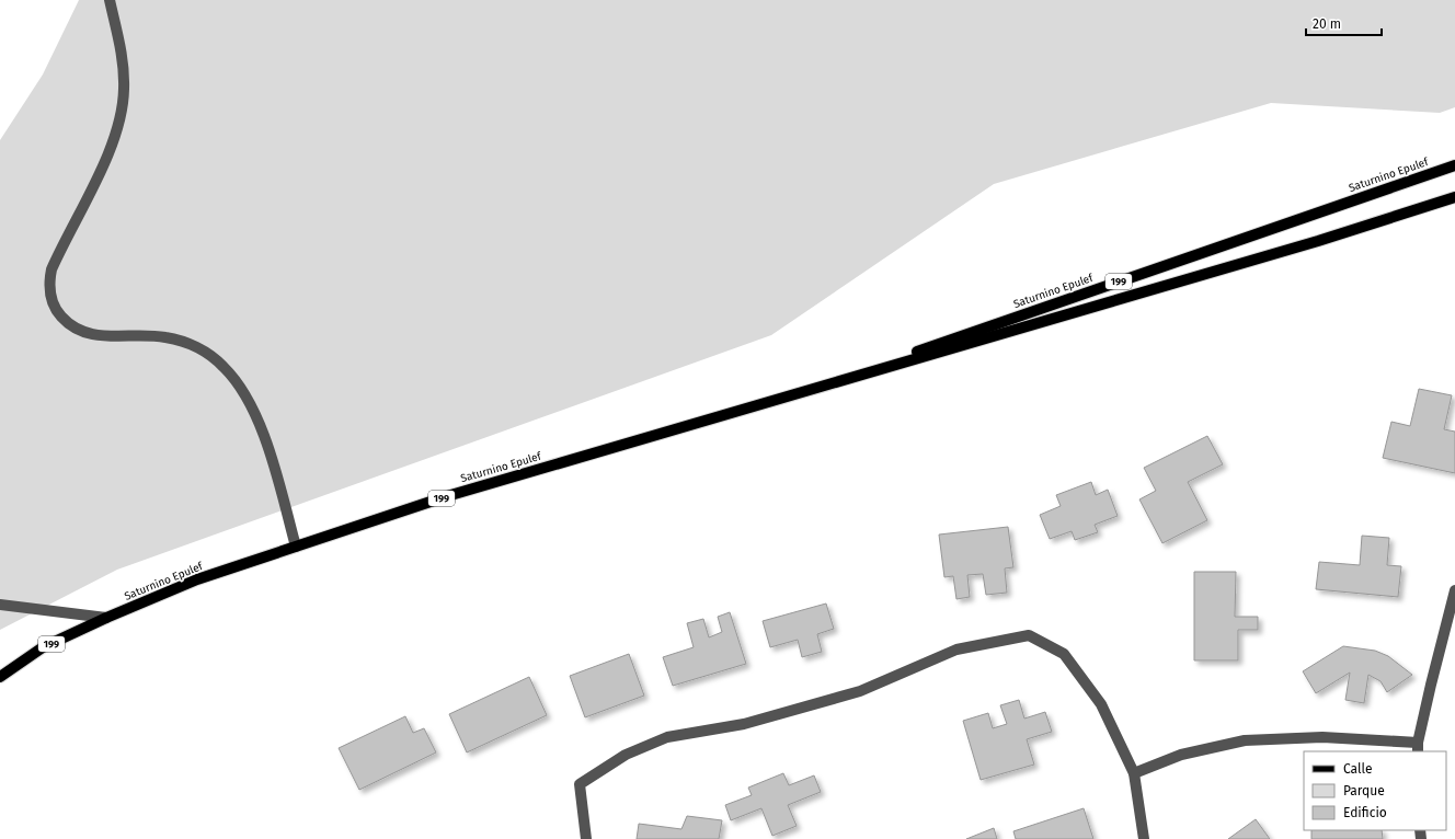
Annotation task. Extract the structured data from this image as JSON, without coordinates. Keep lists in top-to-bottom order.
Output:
{
  "streets": {
    "main road": ["Saturnino Epulef", "199"]
  },
  "crossings": [
    ["Saturnino Epulef", "199"]
  ],
  "legend": ["Calle", "Parque", "Edificio"],
  "scale_bar": "20 m"
}
